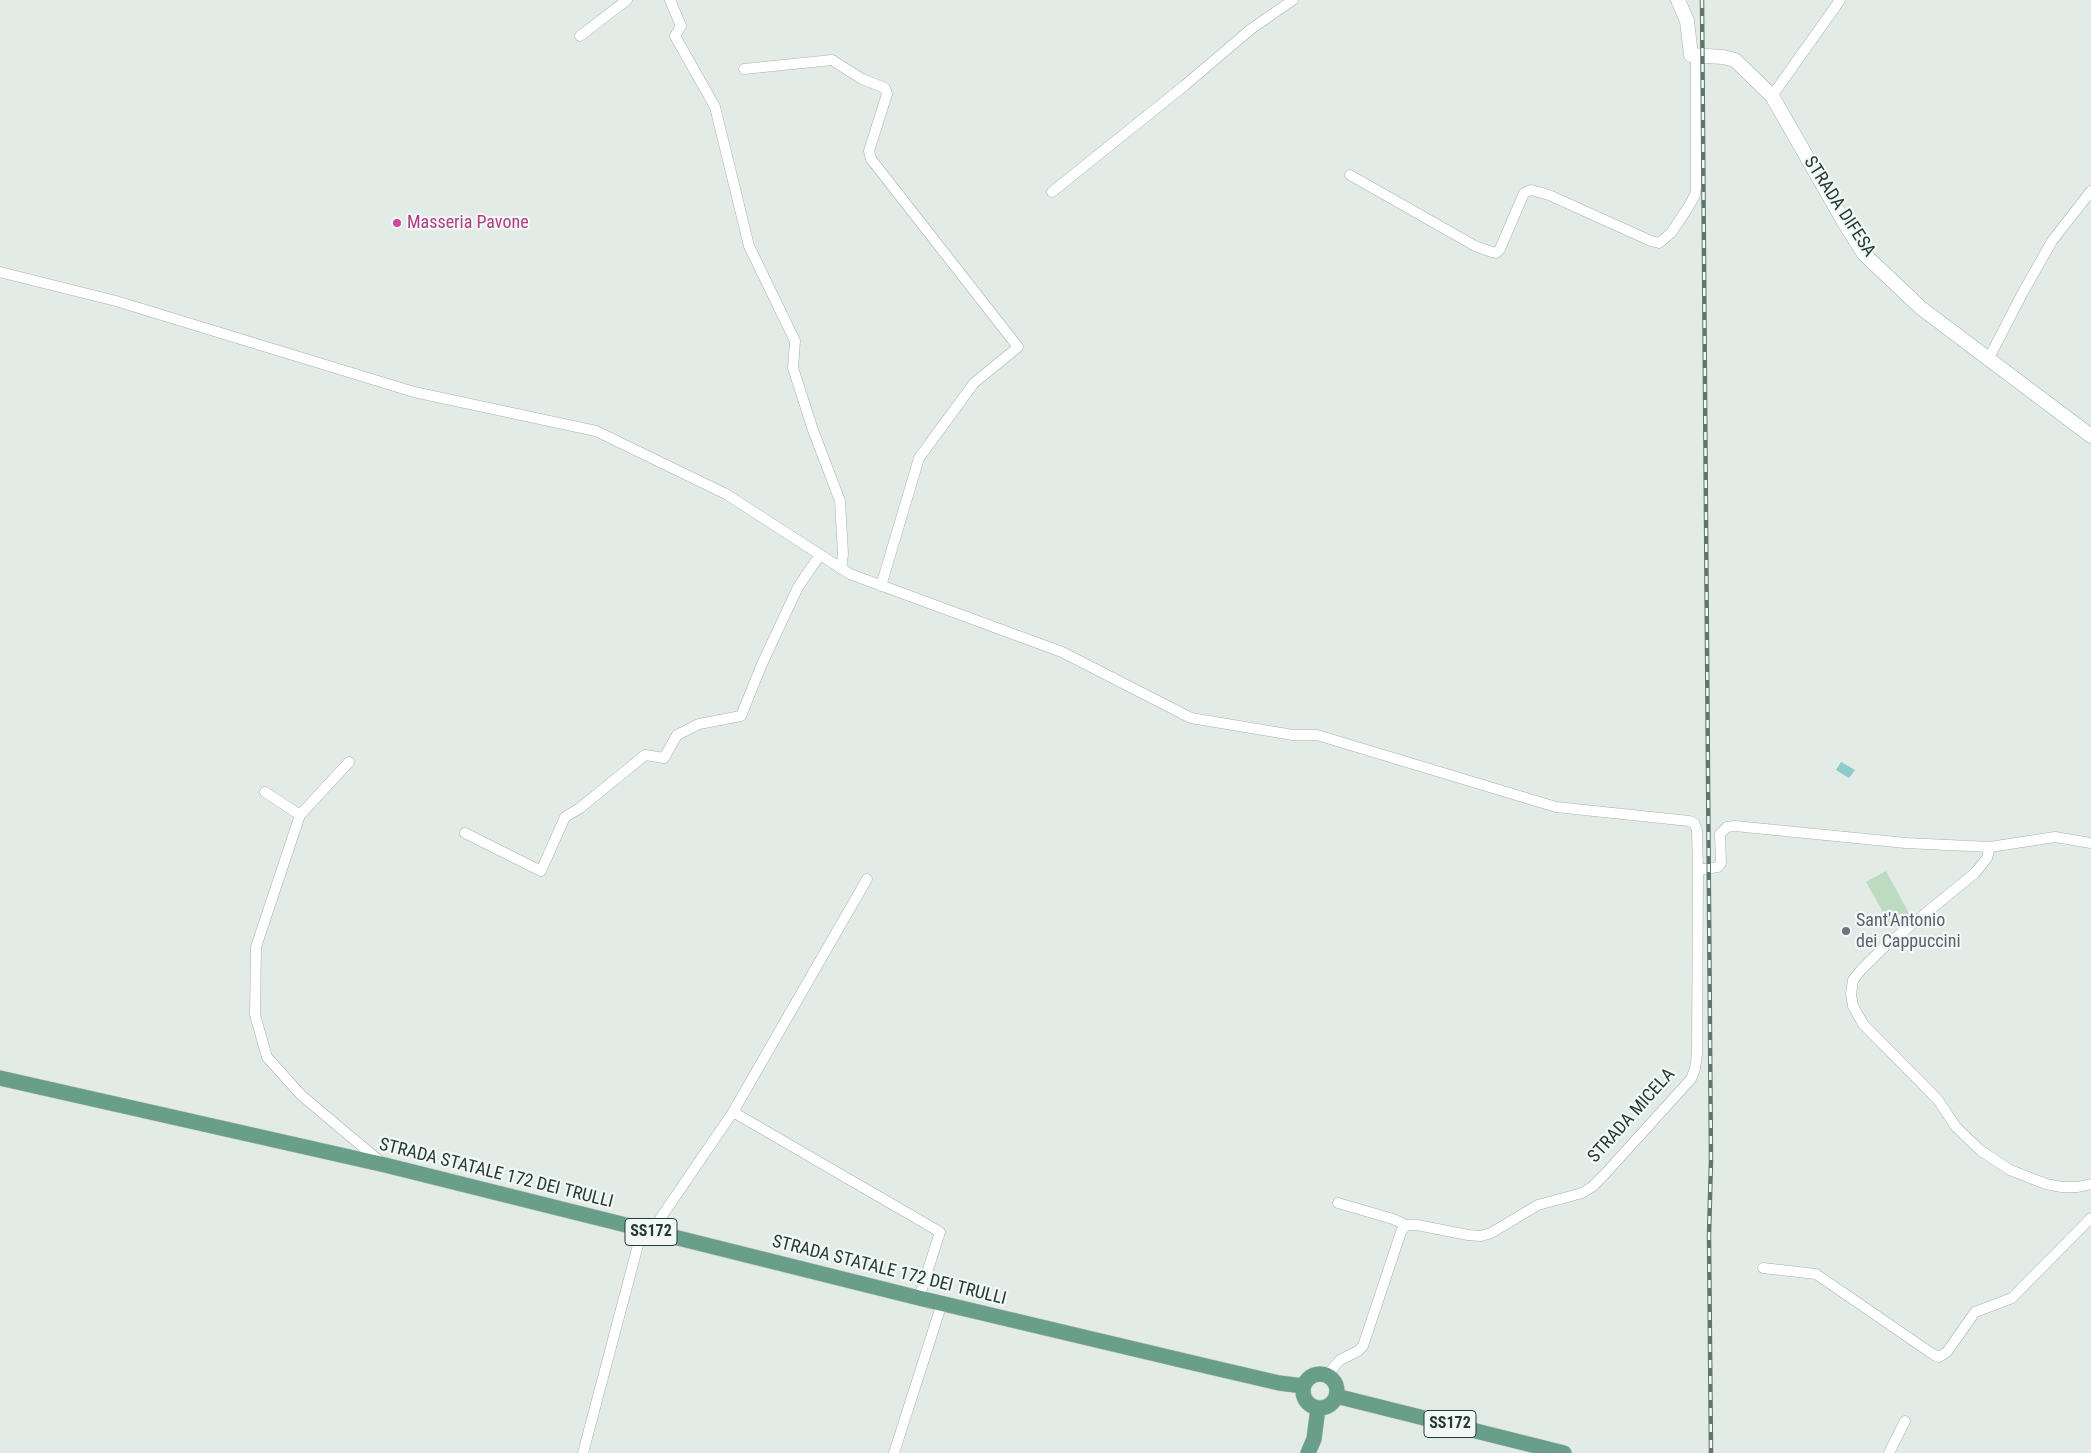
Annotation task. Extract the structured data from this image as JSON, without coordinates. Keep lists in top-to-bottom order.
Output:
{
  "streets": {
    "main road": ["STRADA STATALE 172 DEI TRULLI", "SS172"],
    "street": ["STRADA DIFESA", "STRADA MICELA"]
  },
  "crossings": [
    ["STRADA STATALE 172 DEI TRULLI", "SS172"]
  ],
  "places": ["Masseria Pavone", "Sant'Antonio dei Cappuccini"]
}
